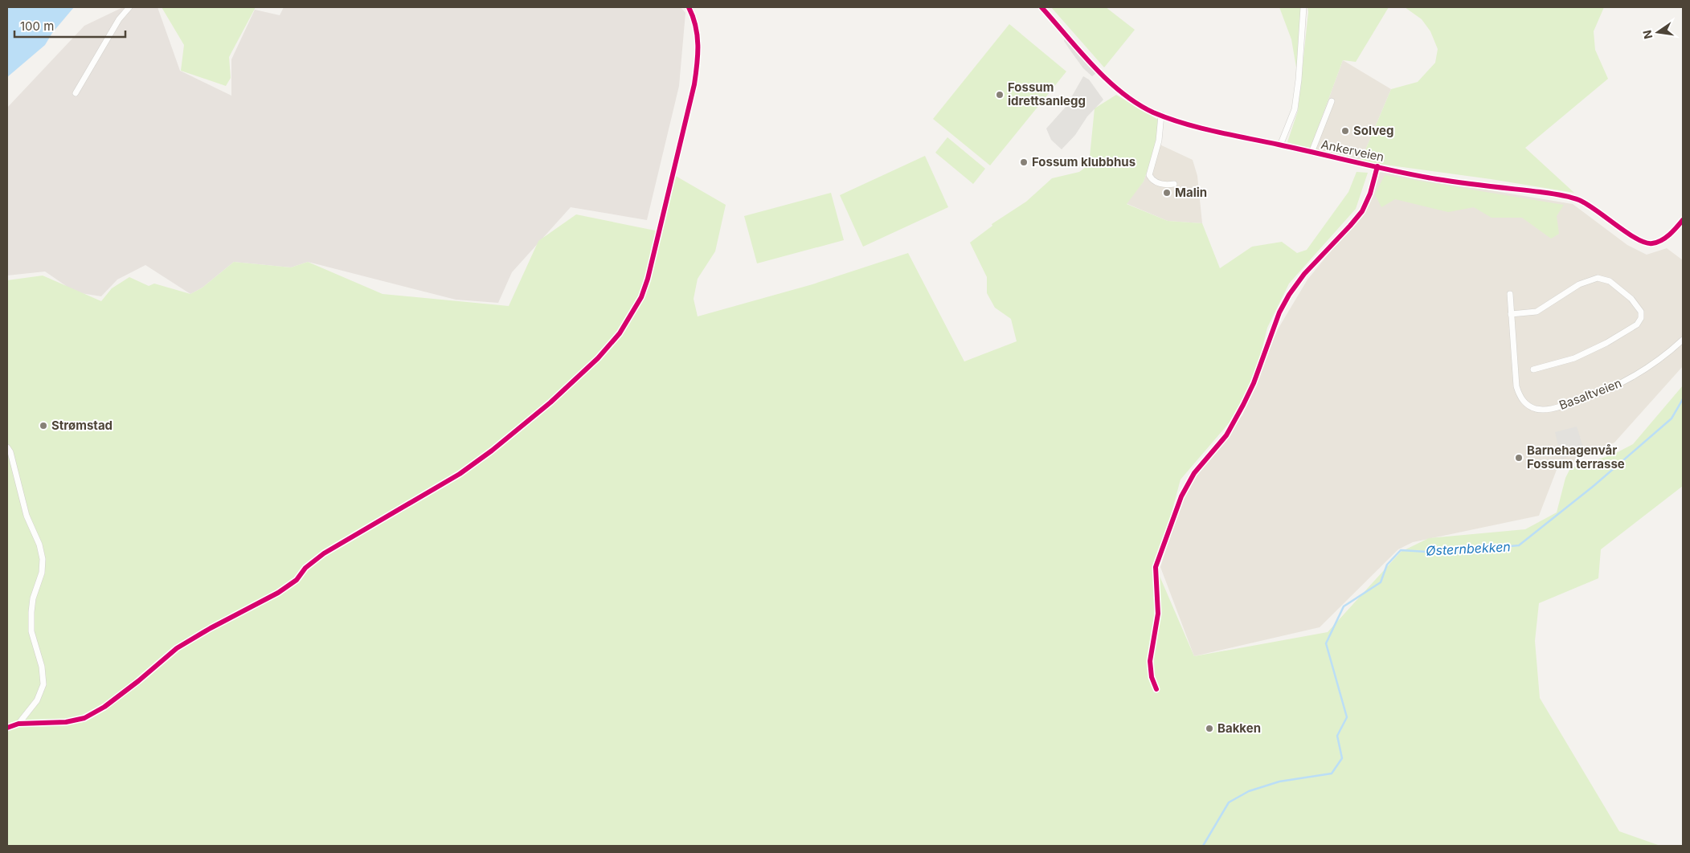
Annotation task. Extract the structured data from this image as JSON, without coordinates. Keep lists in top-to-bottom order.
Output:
{
  "streets": {
    "street": ["Ankerveien", "Basaltveien"]
  },
  "water": ["Østernbekken"],
  "places": [
    "Fossum idrettsanlegg",
    "Solveg",
    "Fossum klubbhus",
    "Malin",
    "Strømstad",
    "Barnehagenvår Fossum terrasse",
    "Bakken"
  ],
  "scale_bar": "100 m",
  "north": "left"
}
